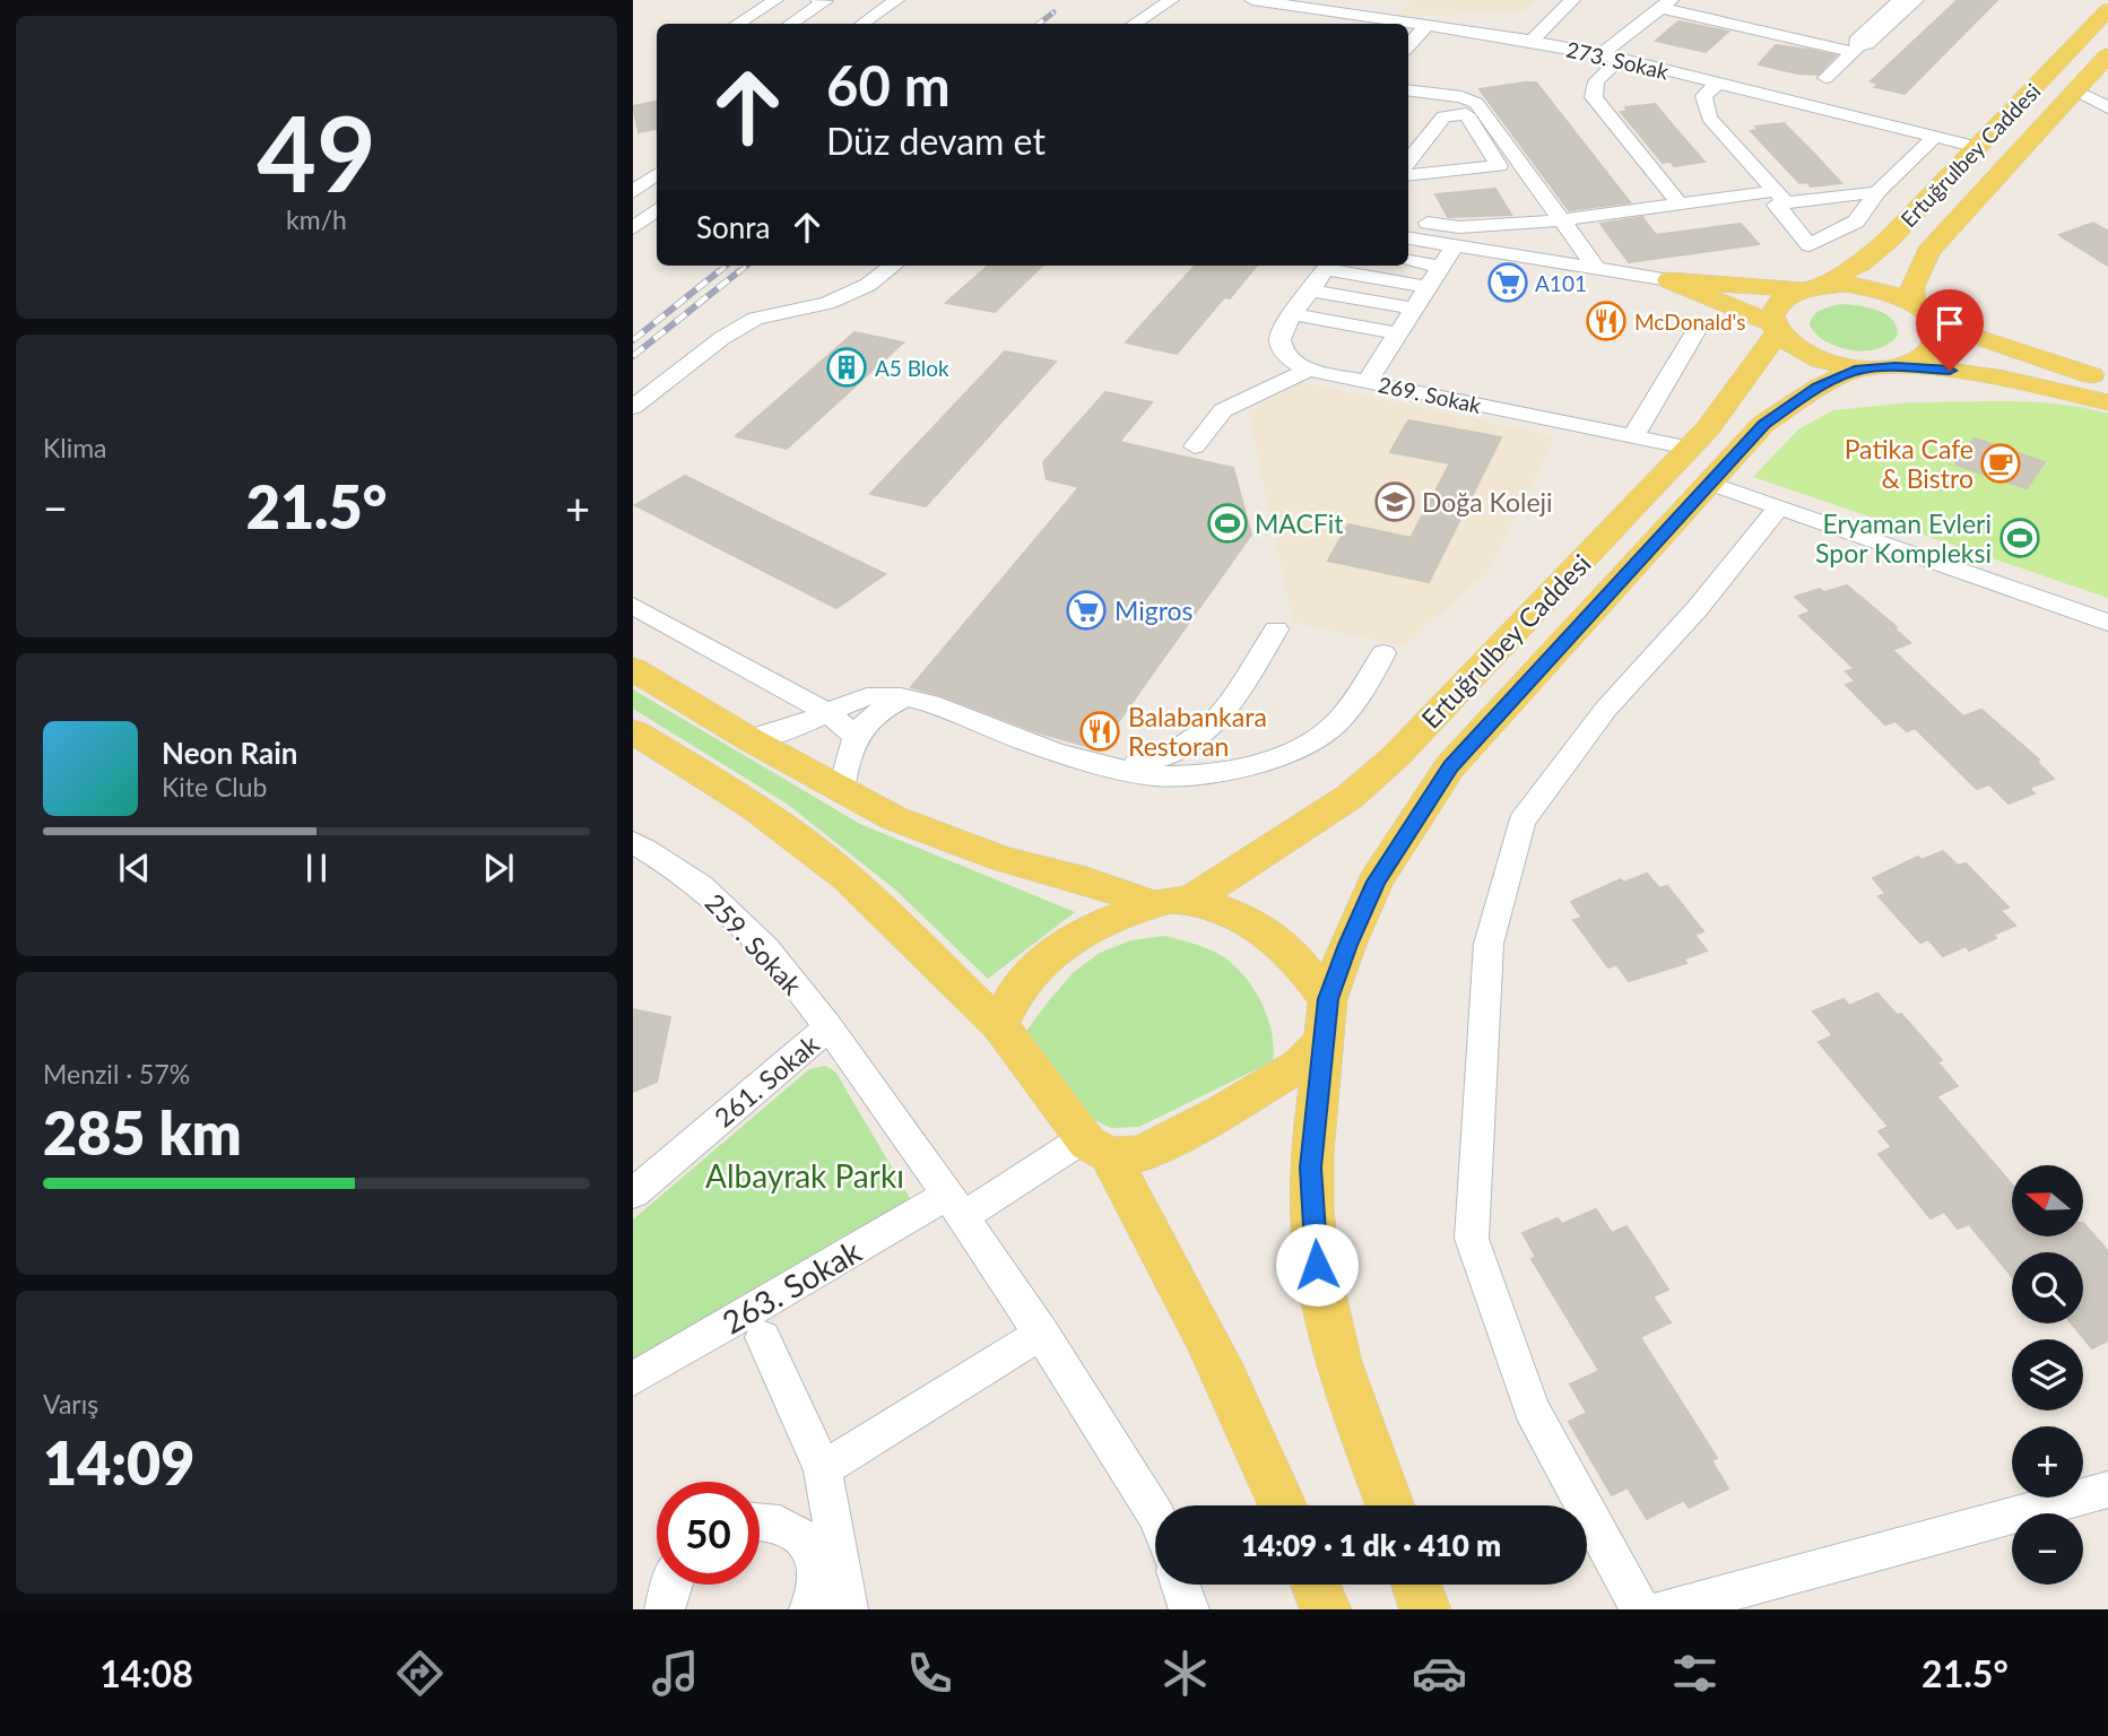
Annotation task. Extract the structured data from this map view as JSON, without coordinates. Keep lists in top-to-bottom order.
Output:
{
  "streets": {
    "main road": ["Ertuğrulbey Caddesi"],
    "street": [
      "273. Sokak",
      "269. Sokak",
      "259. Sokak",
      "261. Sokak",
      "263. Sokak"
    ]
  },
  "crossings": [
    ["273. Sokak", "Ertuğrulbey Caddesi"],
    ["Ertuğrulbey Caddesi", "269. Sokak"],
    ["Ertuğrulbey Caddesi", "263. Sokak"],
    ["259. Sokak", "261. Sokak"],
    ["259. Sokak", "263. Sokak"]
  ],
  "parks": ["Albayrak Parkı"],
  "places": {
    "supermarket": ["A101", "Migros"],
    "restaurant": ["McDonald's", "Balabankara Restoran"],
    "building": ["A5 Blok"],
    "cafe": ["Patika Cafe & Bistro"],
    "school or university": ["Doğa Koleji"],
    "sports": ["MACFit", "Eryaman Evleri Spor Kompleksi"]
  },
  "north": "left",
  "page": {
    "tile": [
      ["49", "km/h"],
      "Klima",
      ["Menzil · 57%", "285 km"],
      ["Varış", "14:09"]
    ],
    "turn": ["60 m", "Düz devam et"],
    "then": "Sonra",
    "heat": ["−", "21.5°", "+"],
    "song": ["Neon Rain", "Kite Club"],
    "map_buttons": ["+", "−"],
    "limit": "50",
    "trip": "14:09 · 1 dk · 410 m",
    "tabs": ["14:08", "21.5°"]
  }
}
